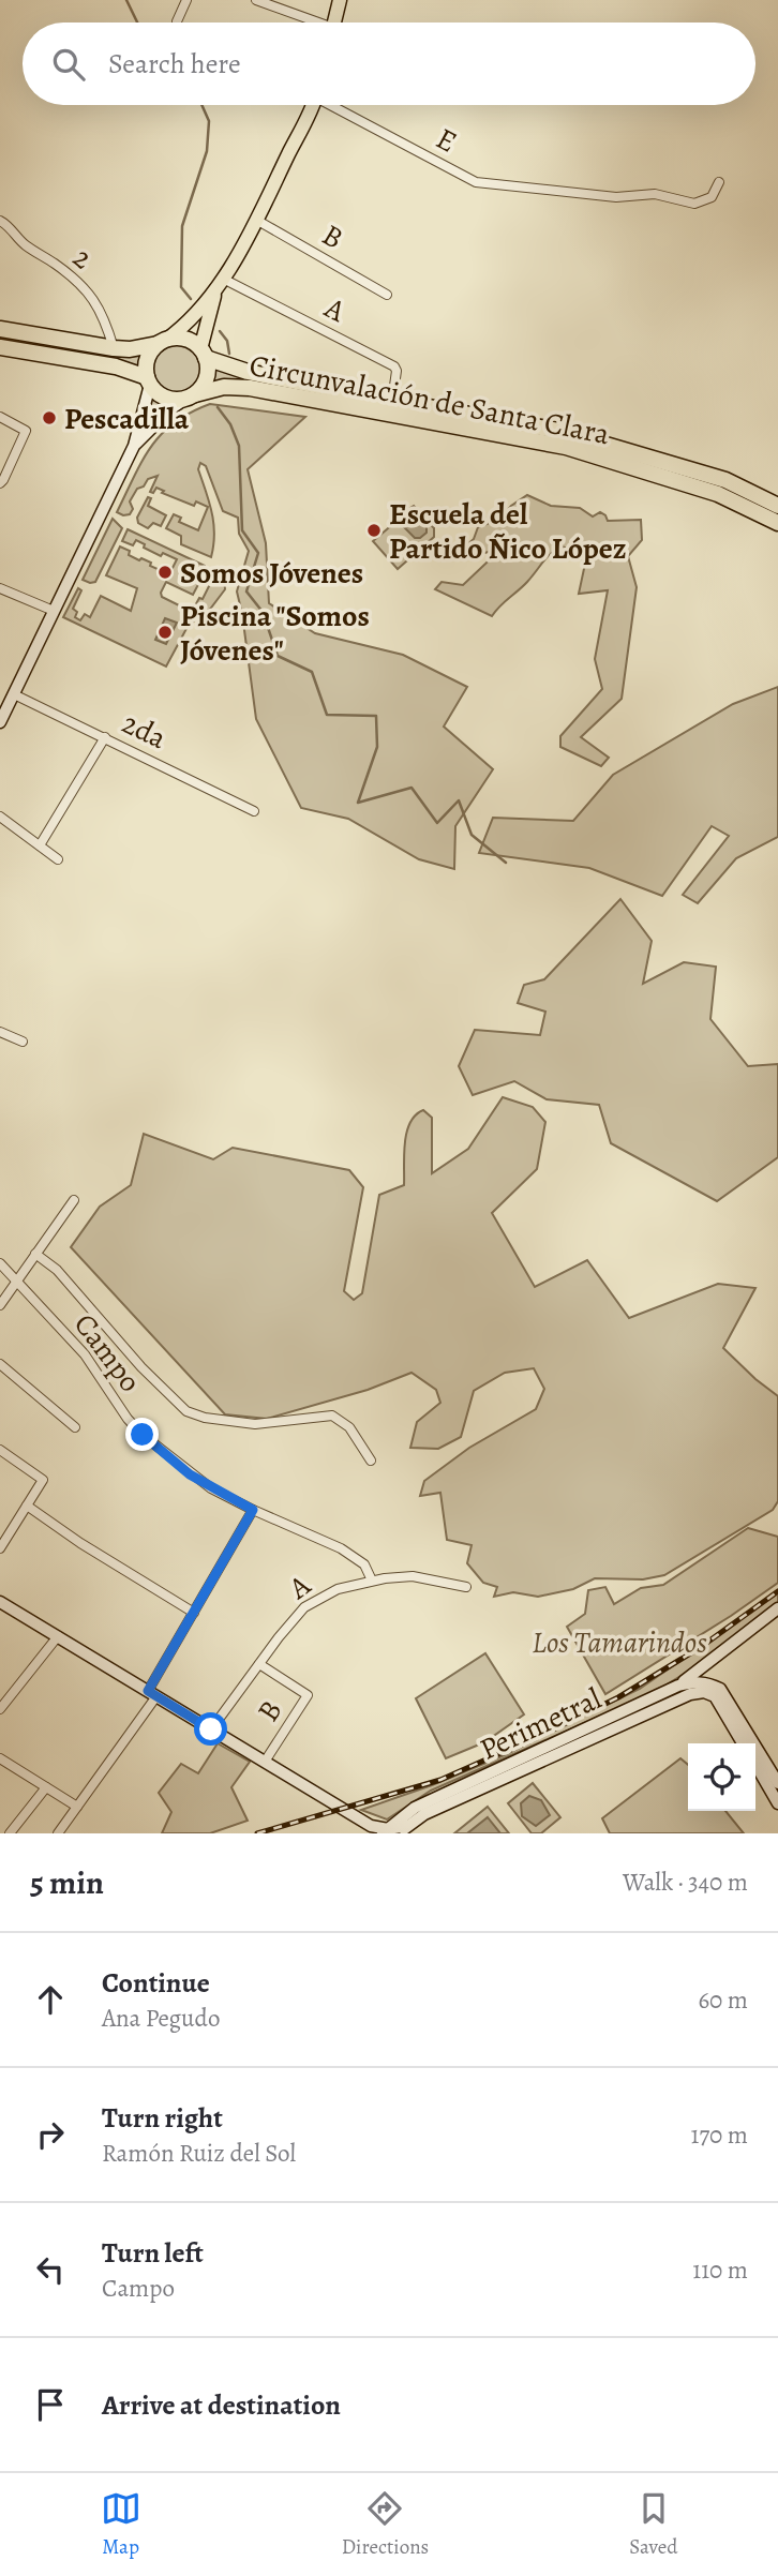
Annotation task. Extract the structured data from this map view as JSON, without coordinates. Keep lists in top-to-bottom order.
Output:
{
  "streets": {
    "highway": ["Circunvalación de Santa Clara"],
    "main road": ["Perimetral"],
    "street": [
      "E",
      "B",
      "2",
      "A",
      "2da",
      "Campo"
    ]
  },
  "crossings": [
    ["B", "A"],
    ["A", "Circunvalación de Santa Clara"],
    ["A", "Campo"]
  ],
  "parks": ["Los Tamarindos"],
  "places": [
    "Pescadilla",
    "Escuela del Partido Ñico López",
    "Somos Jóvenes",
    "Piscina \"Somos Jóvenes\""
  ],
  "page": {
    "search": "Search here",
    "heading": ["5 min", "Walk · 340 m"],
    "list": [
      ["Continue", "Ana Pegudo", "60 m"],
      ["Turn right", "Ramón Ruiz del Sol", "170 m"],
      ["Turn left", "Campo", "110 m"],
      "Arrive at destination"
    ],
    "nav": ["Map", "Directions", "Saved"]
  }
}
